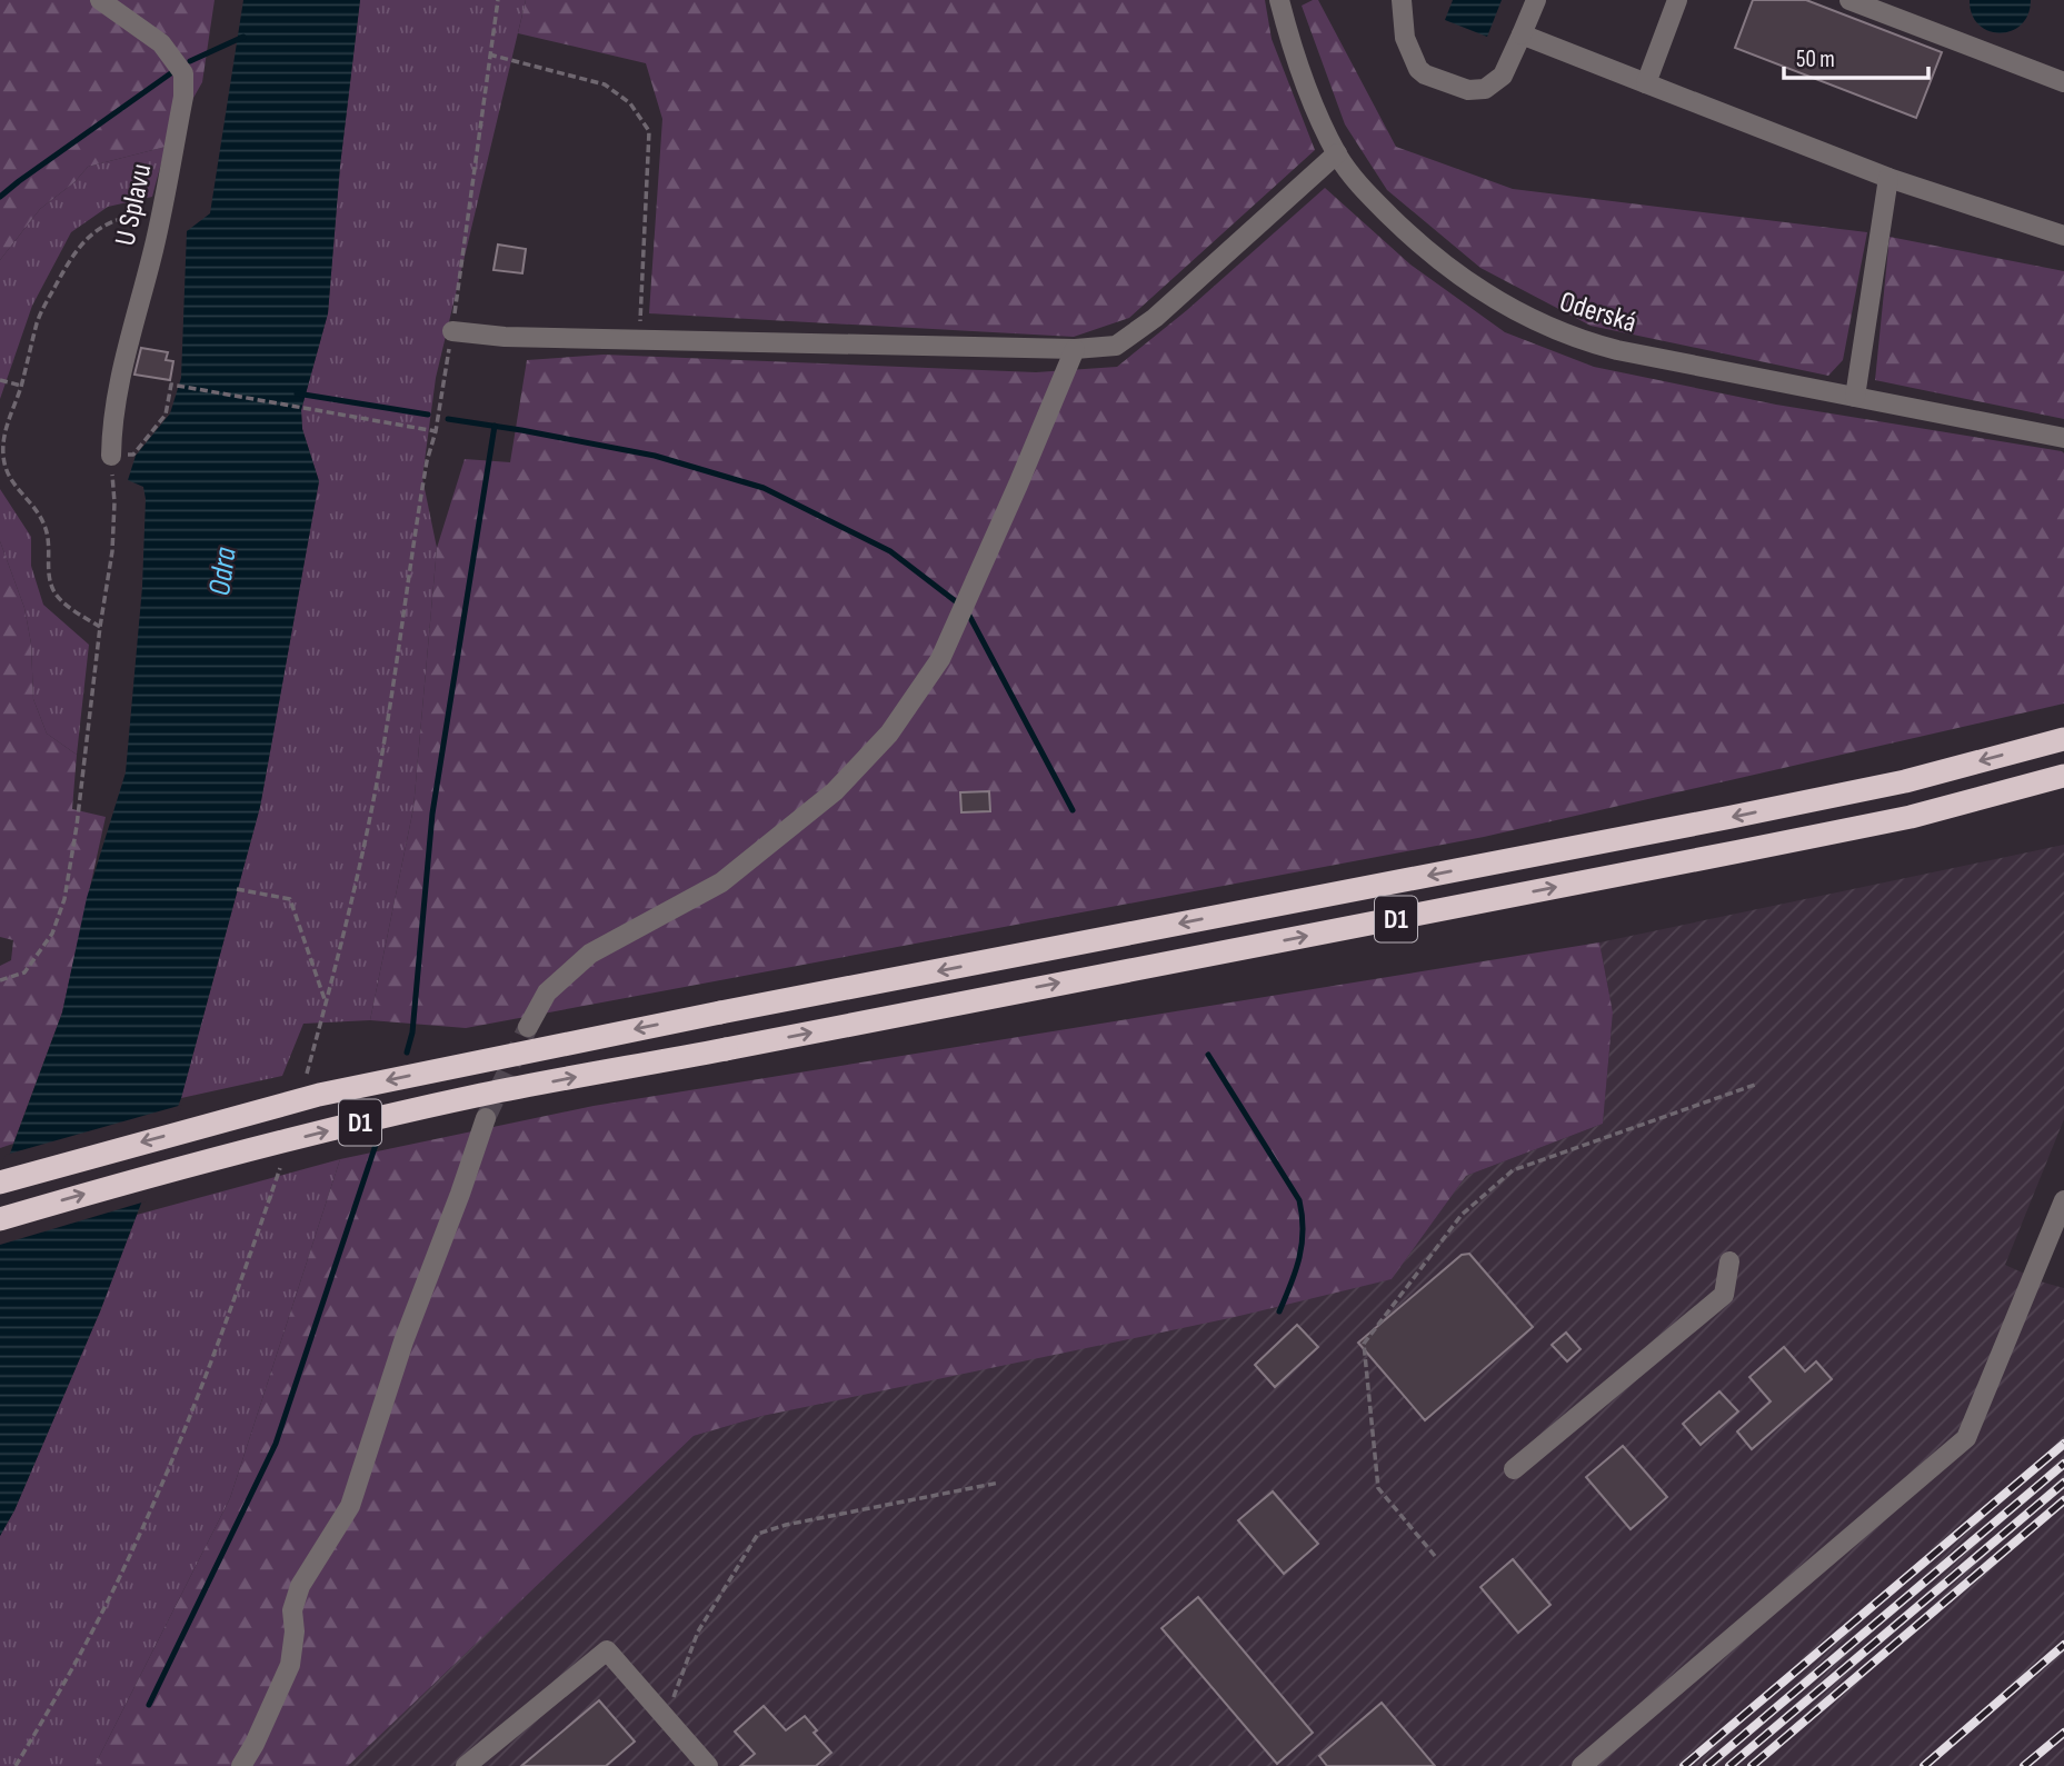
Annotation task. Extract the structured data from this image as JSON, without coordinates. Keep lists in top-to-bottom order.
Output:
{
  "streets": {
    "highway": ["D1"],
    "street": ["U Splavu", "Oderská"]
  },
  "water": ["Odra"],
  "scale_bar": "50 m"
}
